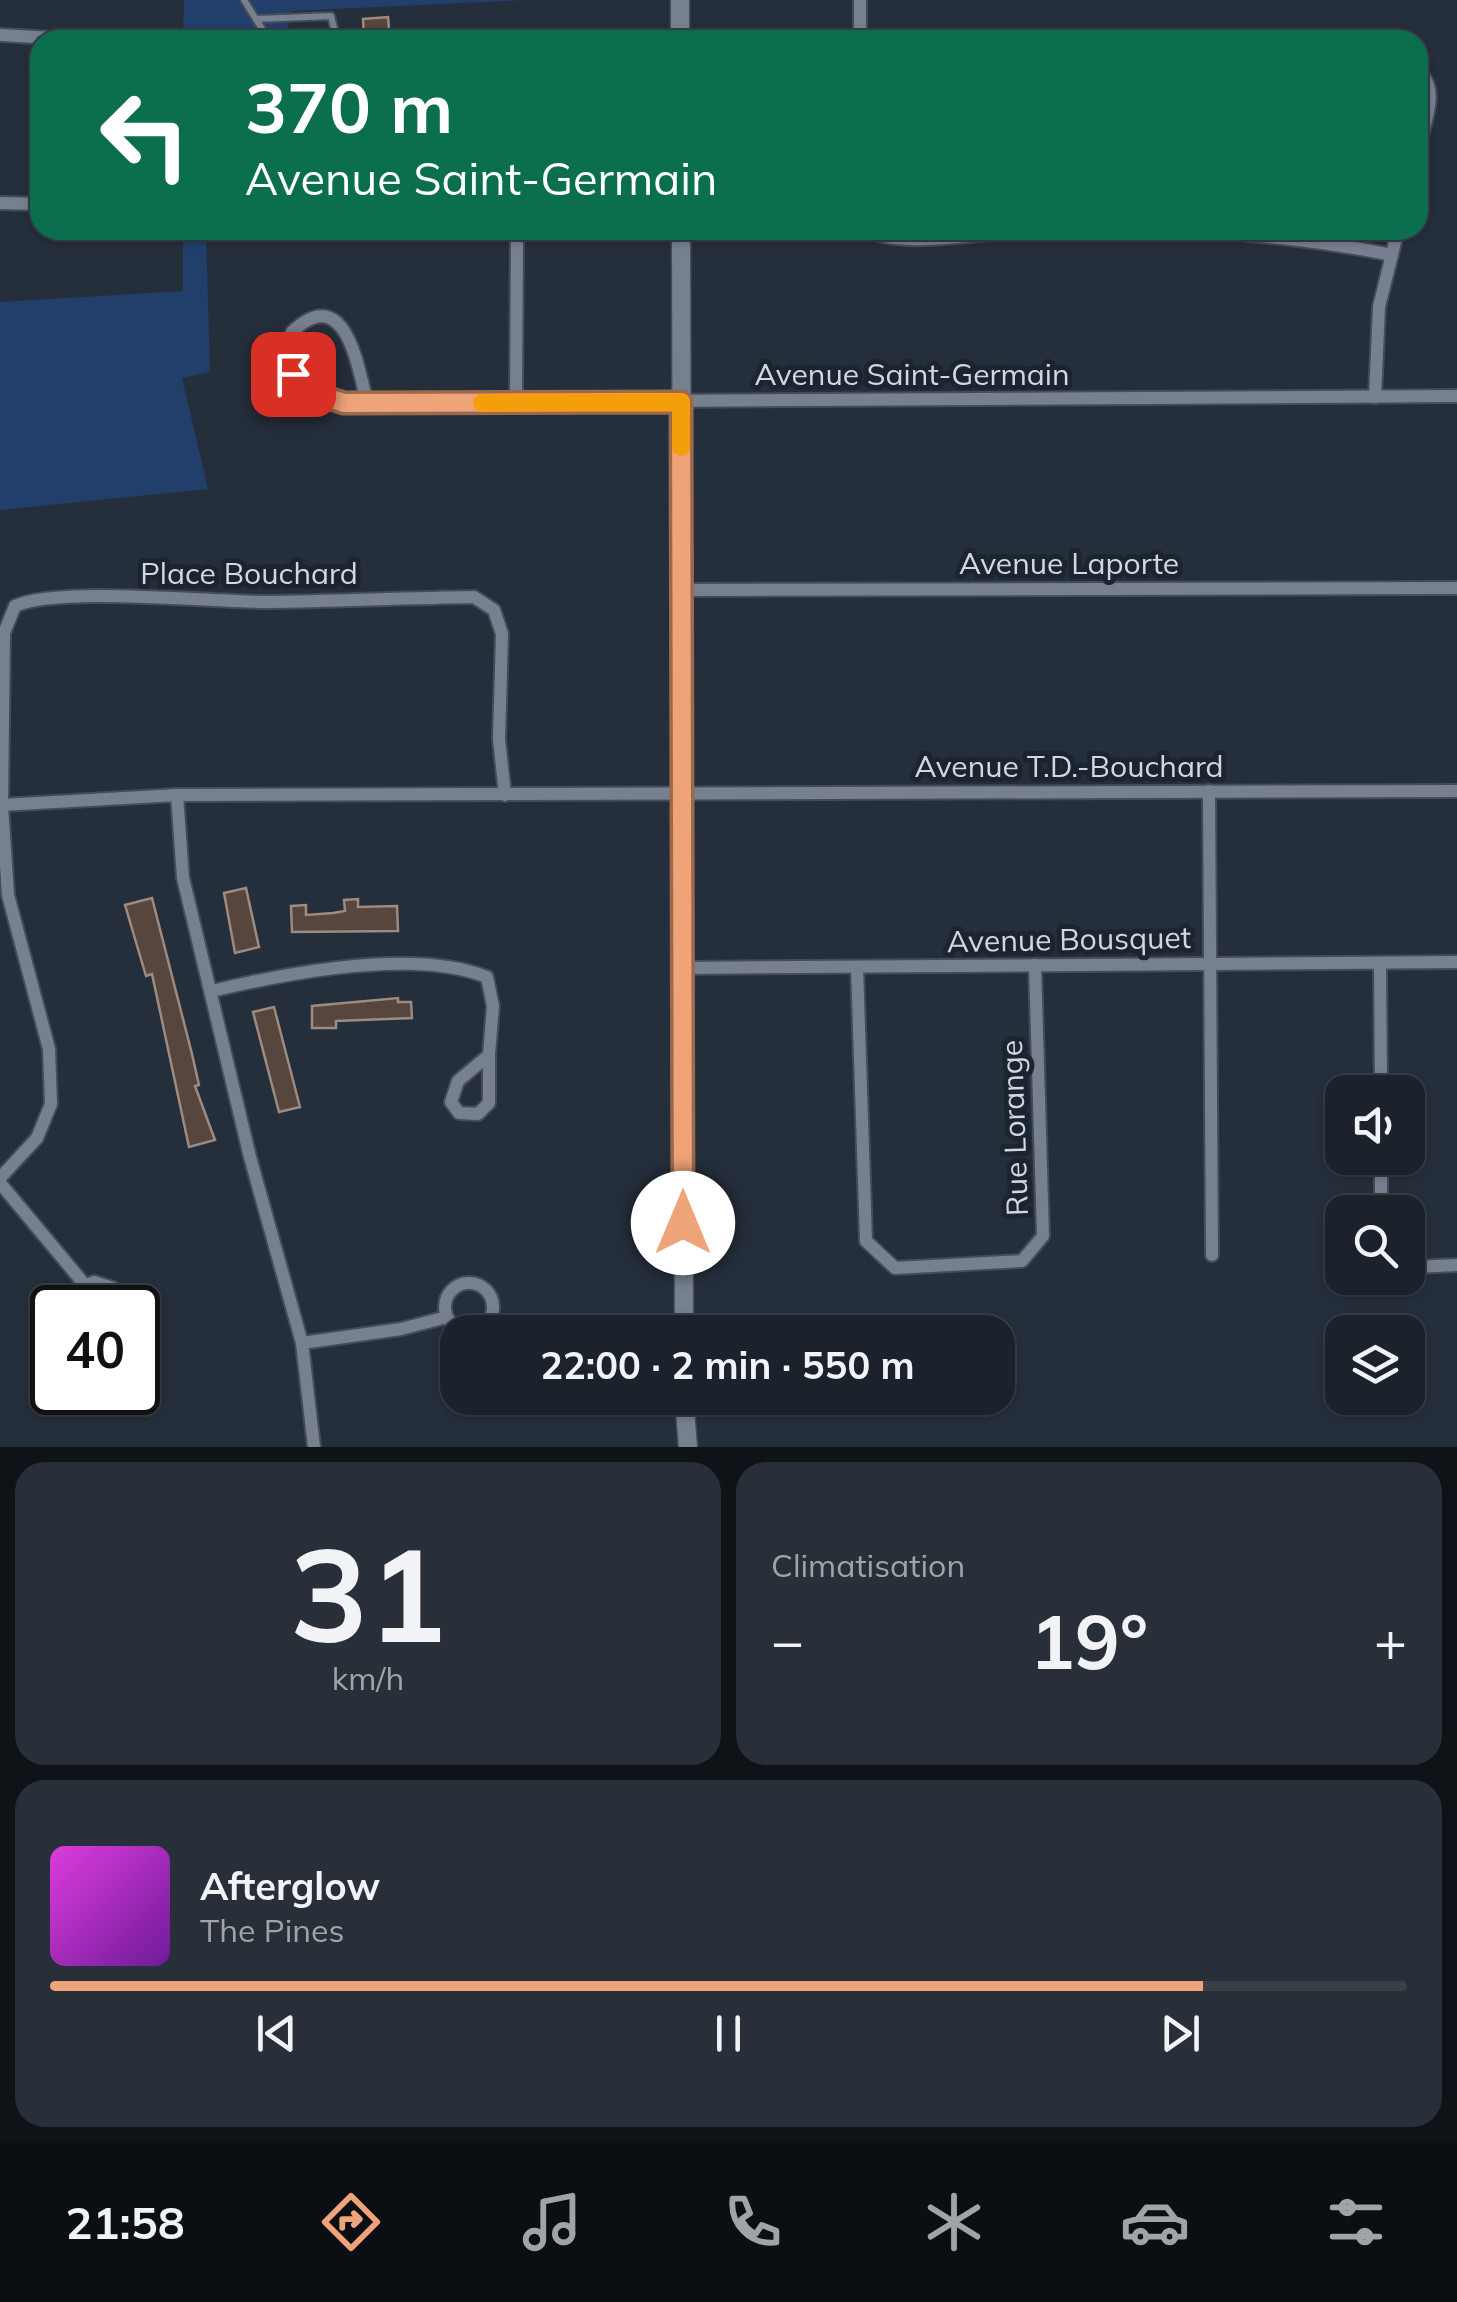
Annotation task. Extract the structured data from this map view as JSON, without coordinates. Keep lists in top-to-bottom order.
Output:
{
  "streets": {
    "street": [
      "Avenue Saint-Germain",
      "Avenue Laporte",
      "Place Bouchard",
      "Avenue T.D.-Bouchard",
      "Avenue Bousquet",
      "Rue Lorange"
    ]
  },
  "crossings": [
    ["Place Bouchard", "Avenue T.D.-Bouchard"],
    ["Avenue Bousquet", "Rue Lorange"]
  ],
  "page": {
    "turn": ["370 m", "Avenue Saint-Germain"],
    "limit": "40",
    "trip": "22:00 · 2 min · 550 m",
    "tile": [
      ["31", "km/h"],
      "Climatisation"
    ],
    "heat": ["−", "19°", "+"],
    "song": ["Afterglow", "The Pines"],
    "tabs": "21:58"
  }
}
